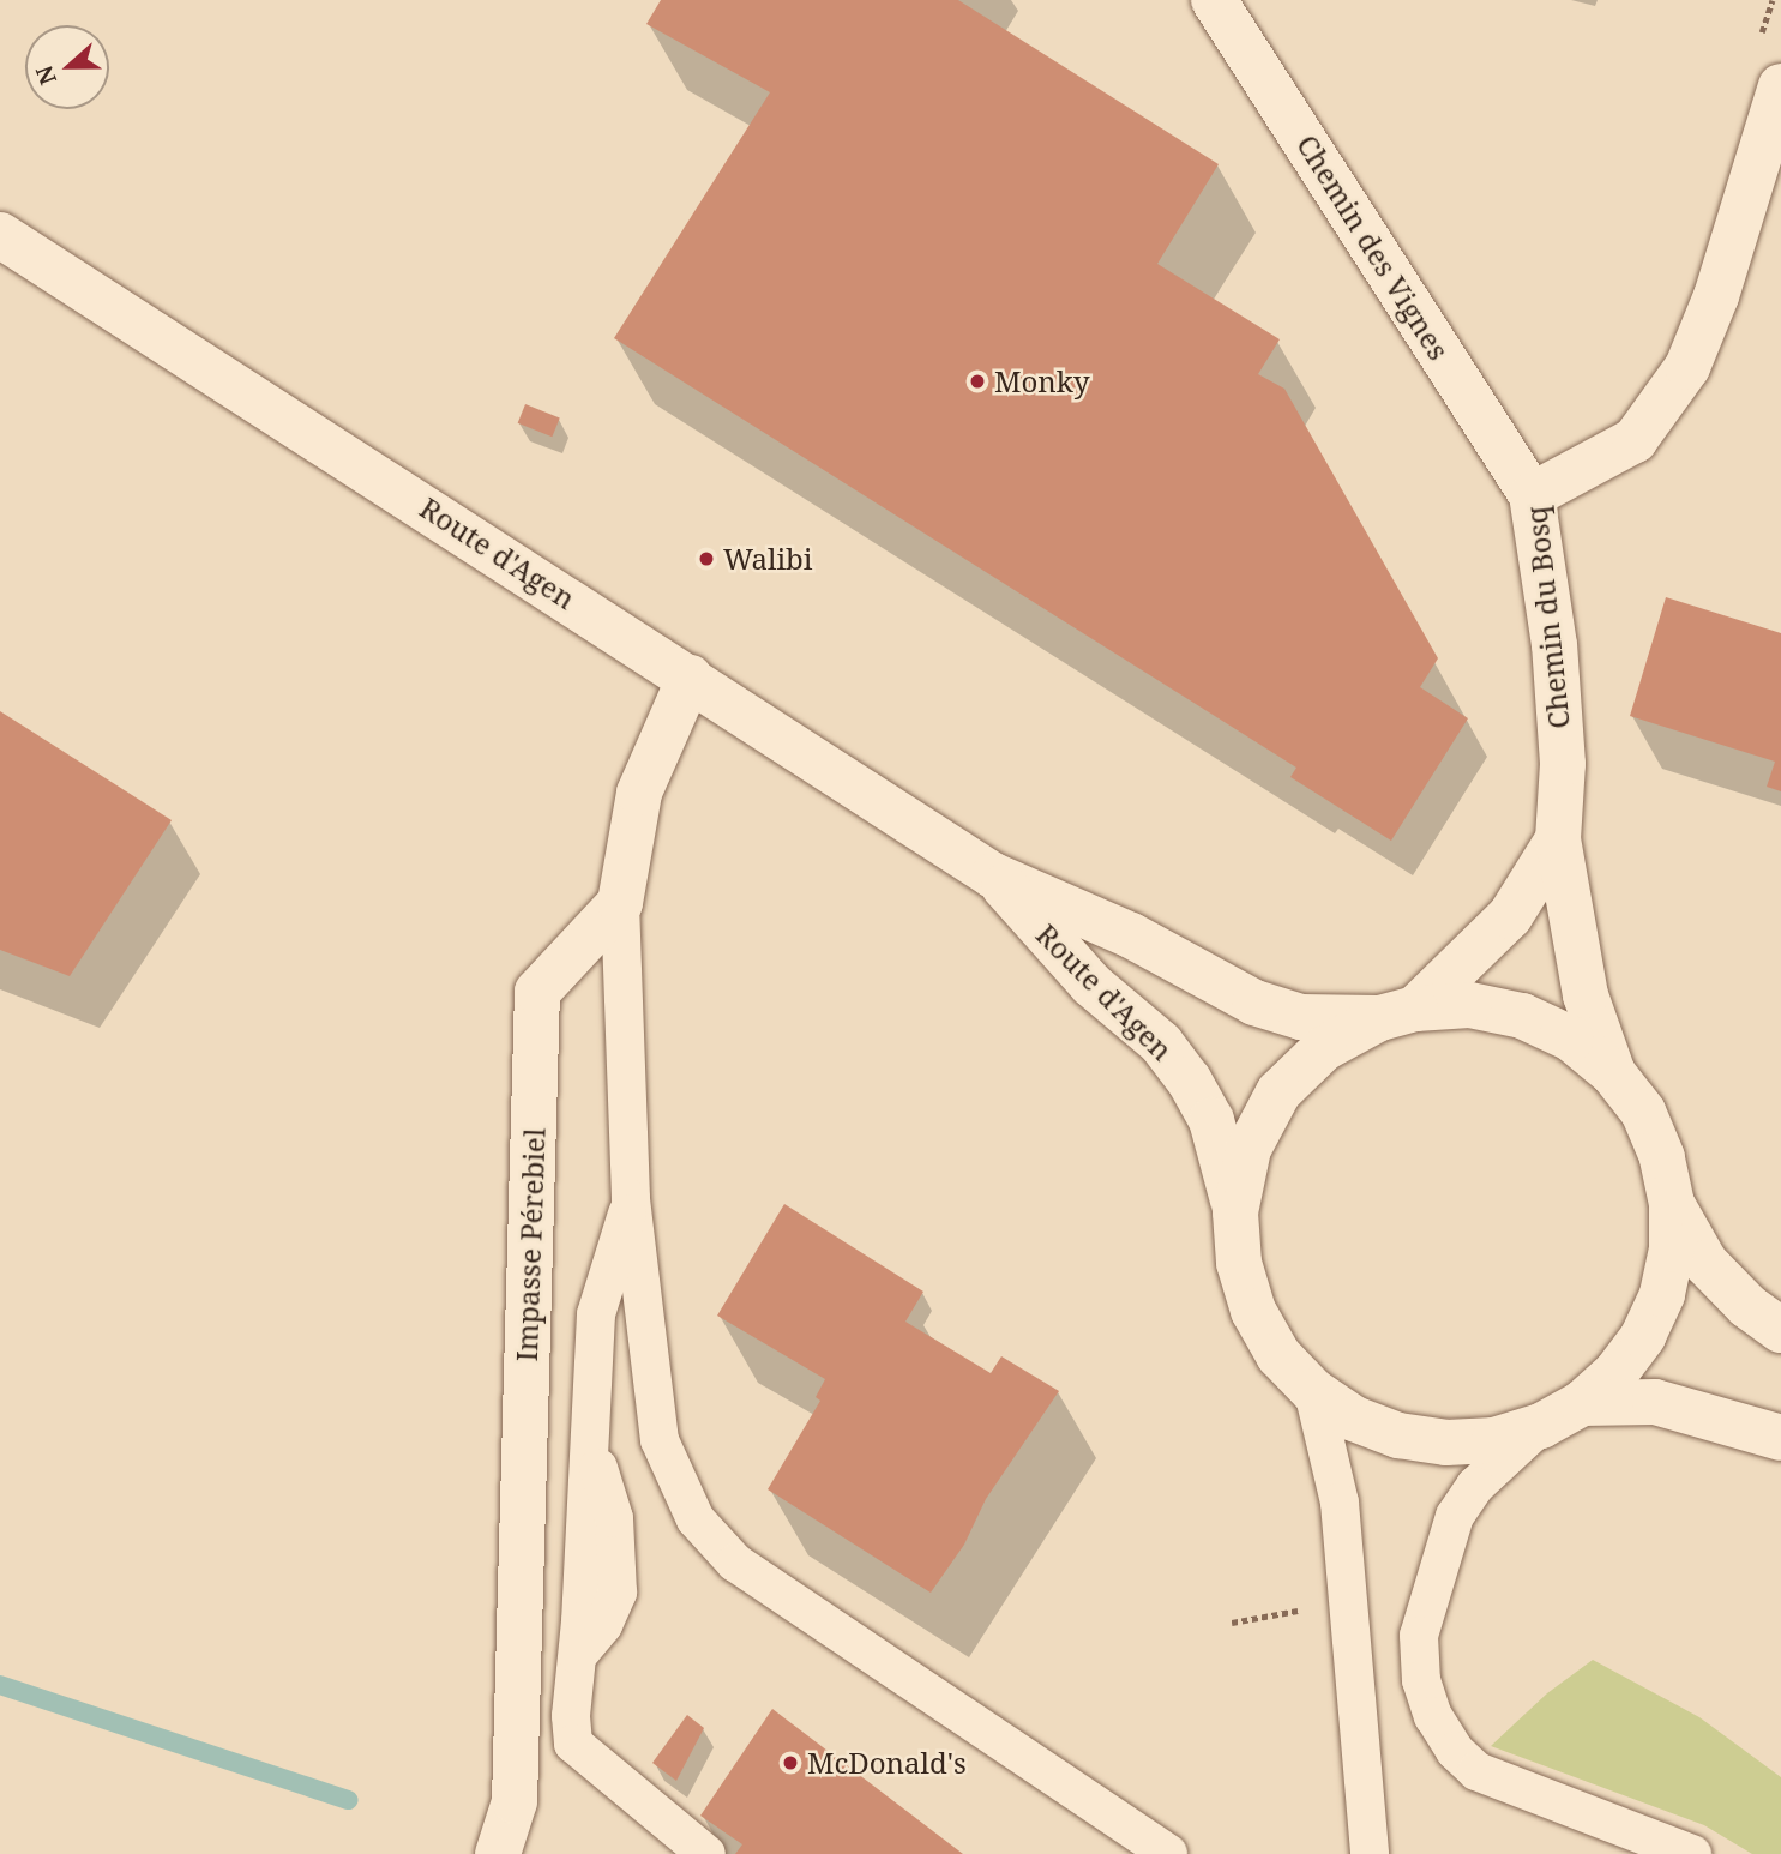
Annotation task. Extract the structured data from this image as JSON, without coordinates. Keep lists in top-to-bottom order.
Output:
{
  "streets": {
    "main road": [
      "Chemin des Vignes",
      "Route d'Agen",
      "Chemin du Bosq",
      "Impasse Pérebiel"
    ]
  },
  "crossings": [
    ["Chemin des Vignes", "Chemin du Bosq"],
    ["Route d'Agen", "Chemin du Bosq"]
  ],
  "places": ["Monky", "Walibi", "McDonald's"],
  "north": "left"
}
